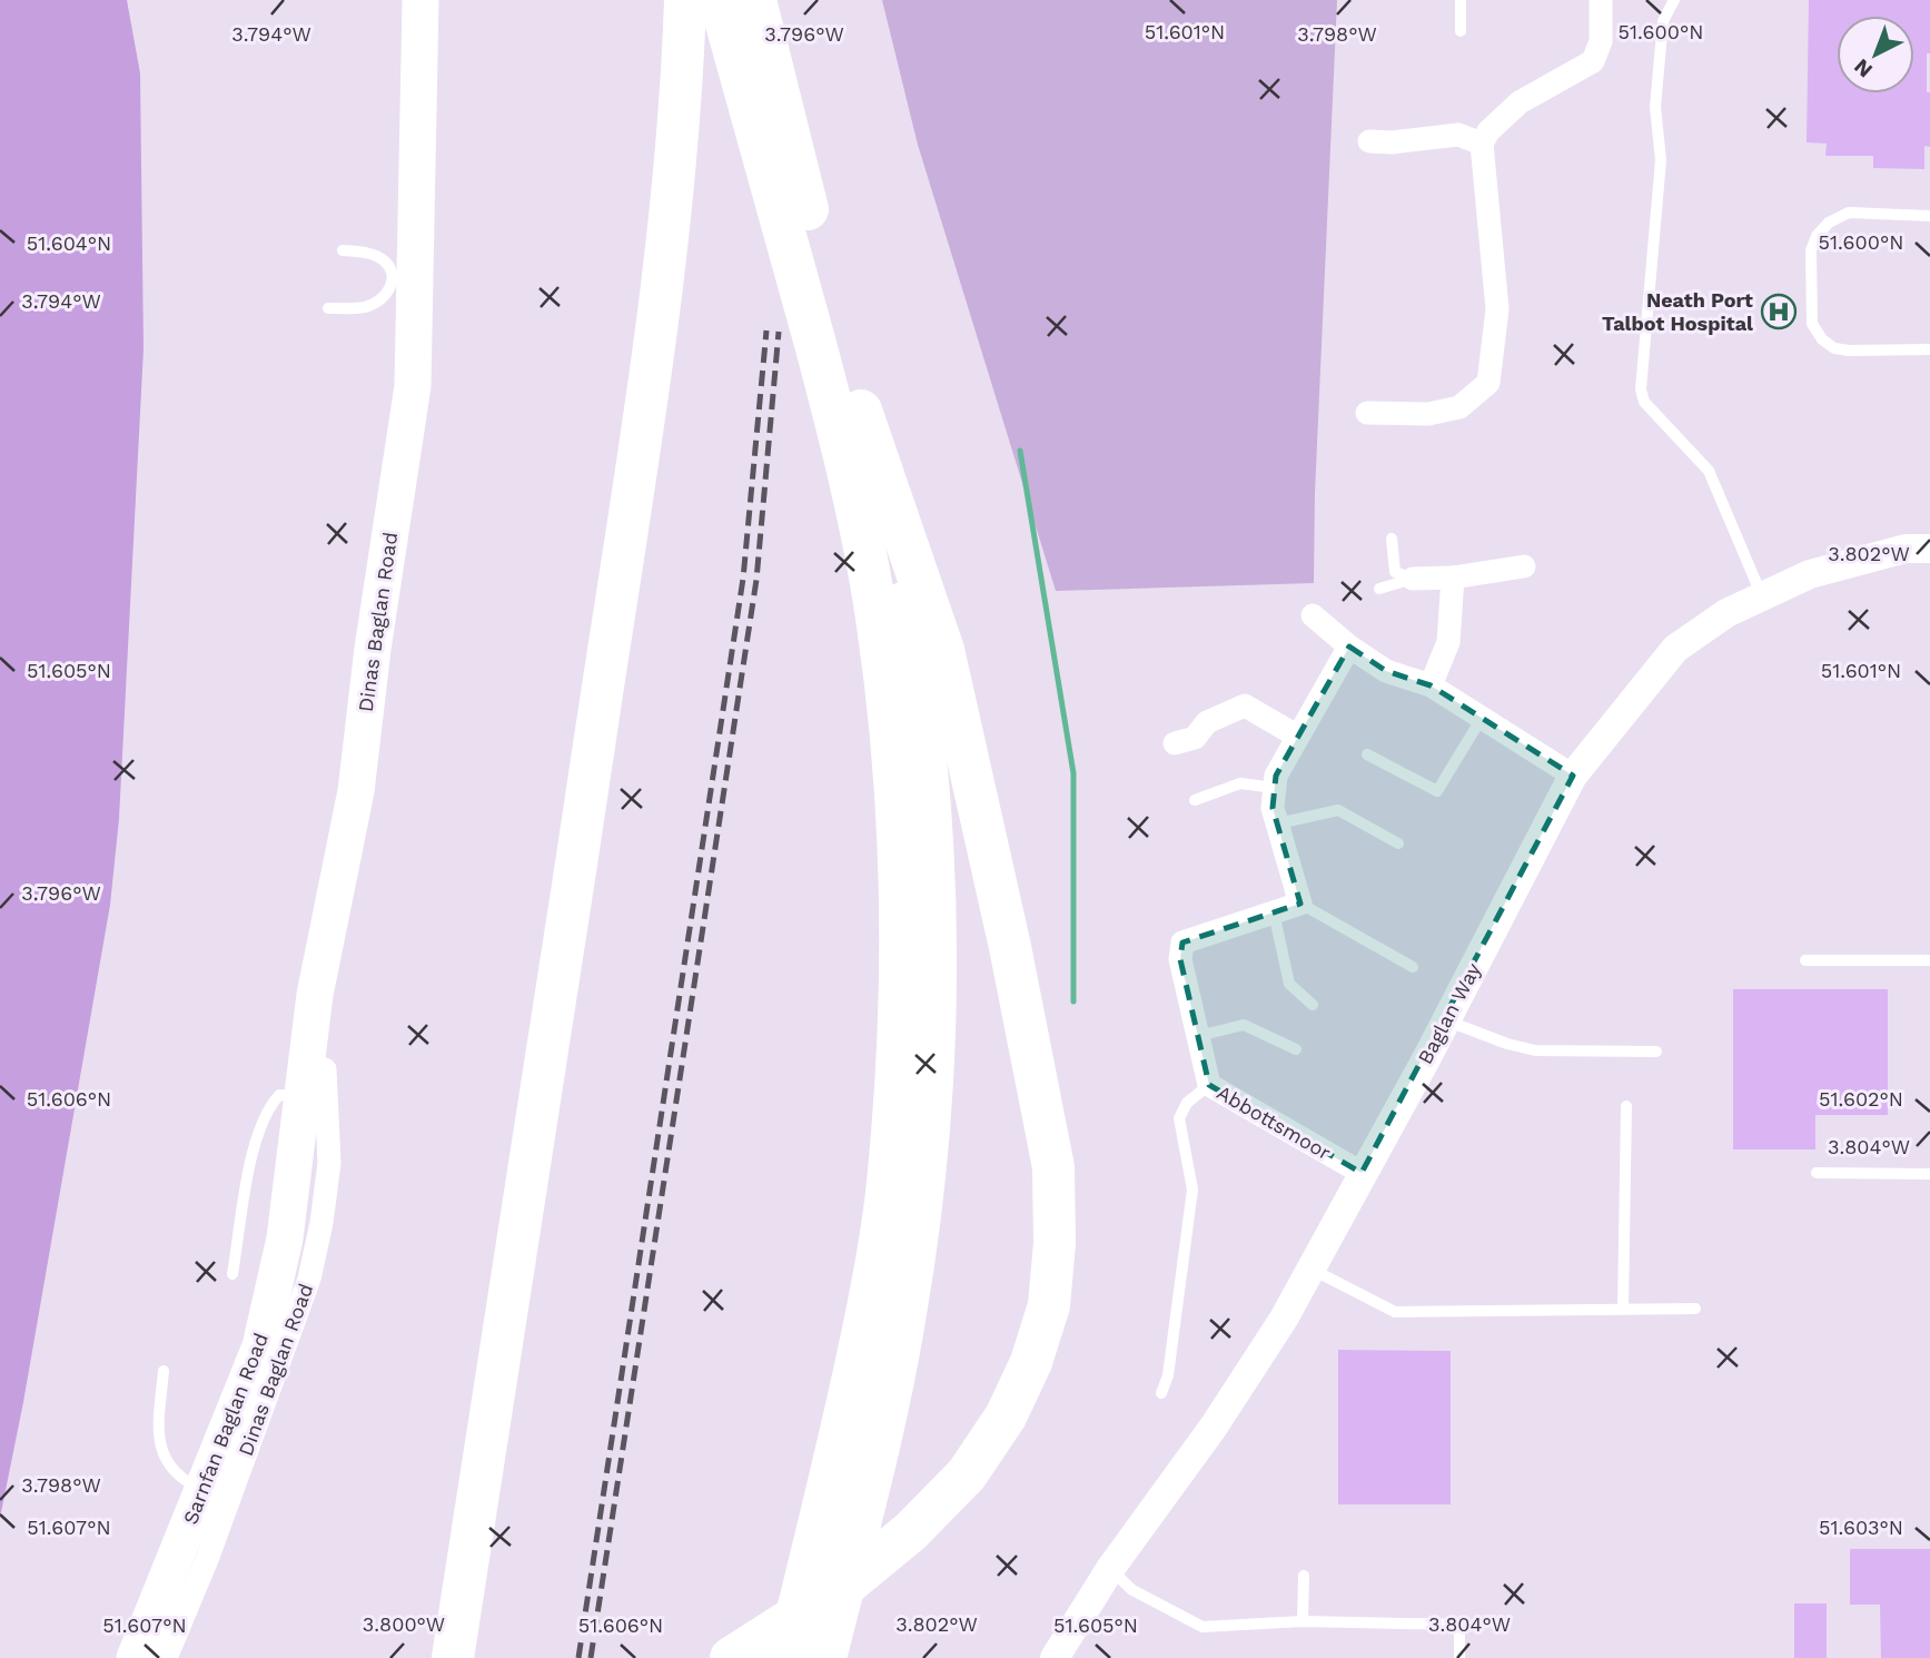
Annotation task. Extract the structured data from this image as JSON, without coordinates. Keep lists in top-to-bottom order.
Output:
{
  "streets": {
    "main road": ["Dinas Baglan Road", "Sarnfan Baglan Road"],
    "street": ["Baglan Way", "Abbottsmoor"]
  },
  "crossings": [
    ["Dinas Baglan Road", "Sarnfan Baglan Road"],
    ["Baglan Way", "Abbottsmoor"]
  ],
  "places": {
    "hospital": ["Neath Port Talbot Hospital"]
  },
  "north": "bottom left",
  "coordinates": [
    "51.601°N",
    "51.600°N",
    "3.794°W",
    "3.796°W",
    "3.798°W",
    "51.604°N",
    "3.802°W",
    "51.605°N",
    "51.602°N",
    "51.606°N",
    "3.804°W",
    "51.603°N",
    "51.607°N",
    "3.800°W"
  ]
}
